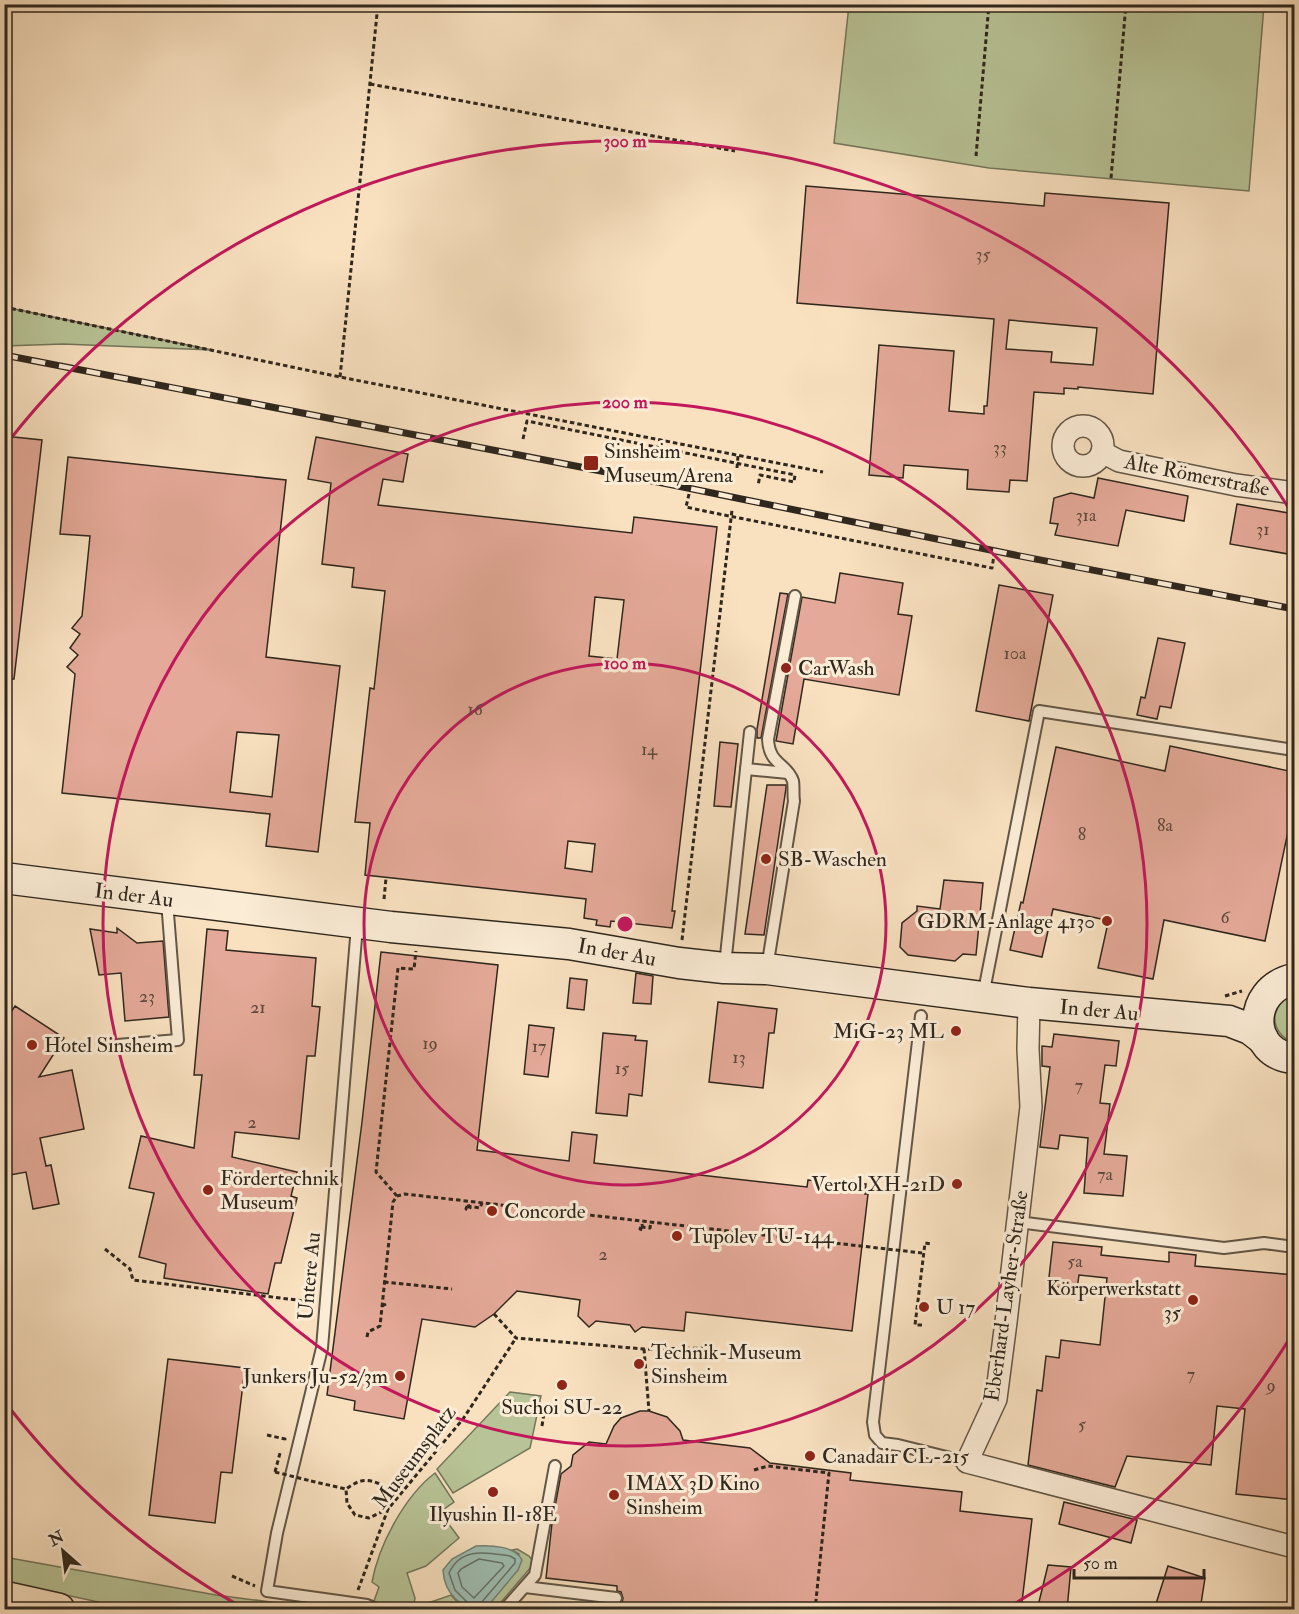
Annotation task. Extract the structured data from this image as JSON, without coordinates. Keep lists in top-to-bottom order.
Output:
{
  "streets": {
    "street": ["Alte Römerstraße", "In der Au", "Eberhard-Layher-Straße"],
    "lane": ["Untere Au"],
    "path": ["Museumsplatz"]
  },
  "crossings": [
    ["In der Au", "Untere Au"],
    ["In der Au", "Eberhard-Layher-Straße"]
  ],
  "places": {
    "transit": ["Sinsheim Museum/Arena"],
    "other": [
      "CarWash",
      "SB-Waschen",
      "GDRM-Anlage 4130",
      "MiG-23 ML",
      "Hotel Sinsheim",
      "Vertol XH-21D",
      "Fördertechnik Museum",
      "Concorde",
      "Tupolev TU-144",
      "Körperwerkstatt 35",
      "U 17",
      "Technik-Museum Sinsheim",
      "Junkers Ju-52/3m",
      "Suchoi SU-22",
      "Canadair CL-215",
      "Ilyushin Il-18E",
      "IMAX 3D Kino Sinsheim"
    ]
  },
  "house_numbers": [
    "35",
    "33",
    "31a",
    "31",
    "10a",
    "16",
    "14",
    "8a",
    "8",
    "6",
    "23",
    "21",
    "19",
    "17",
    "13",
    "15",
    "7",
    "2",
    "7a",
    "2",
    "5a",
    "7",
    "9",
    "5"
  ],
  "scale_bar": "50 m",
  "north": "top left",
  "rings": ["300 m", "200 m", "100 m"]
}
